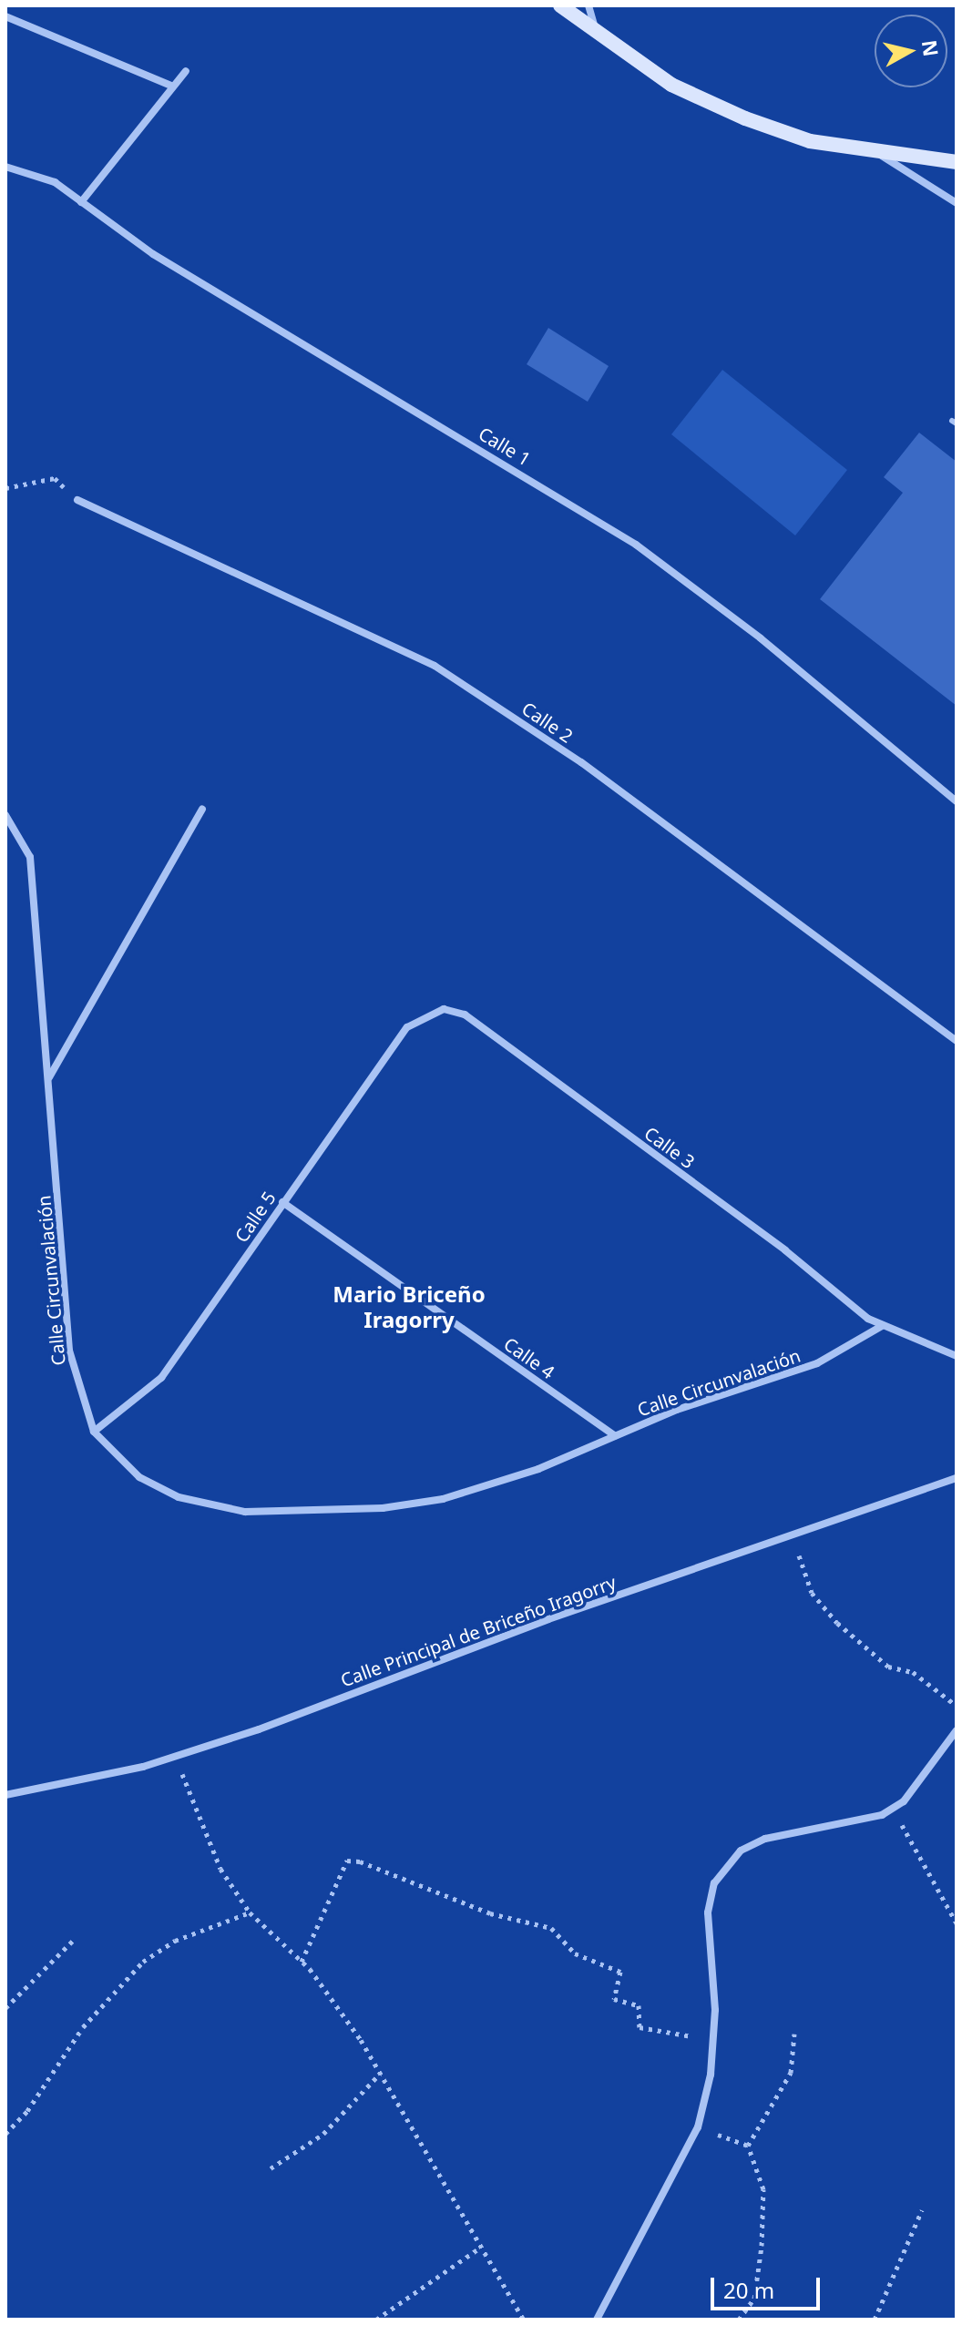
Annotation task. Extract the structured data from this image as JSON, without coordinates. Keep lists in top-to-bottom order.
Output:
{
  "streets": {
    "street": [
      "Calle 1",
      "Calle 2",
      "Calle 3",
      "Calle 5",
      "Calle Circunvalación",
      "Calle 4",
      "Calle Principal de Briceño Iragorry"
    ]
  },
  "crossings": [
    ["Calle 3", "Calle 5"],
    ["Calle 3", "Calle Circunvalación"],
    ["Calle 5", "Calle Circunvalación"],
    ["Calle 5", "Calle 4"],
    ["Calle Circunvalación", "Calle 4"]
  ],
  "districts": ["Mario Briceño Iragorry"],
  "scale_bar": "20 m",
  "north": "right"
}
